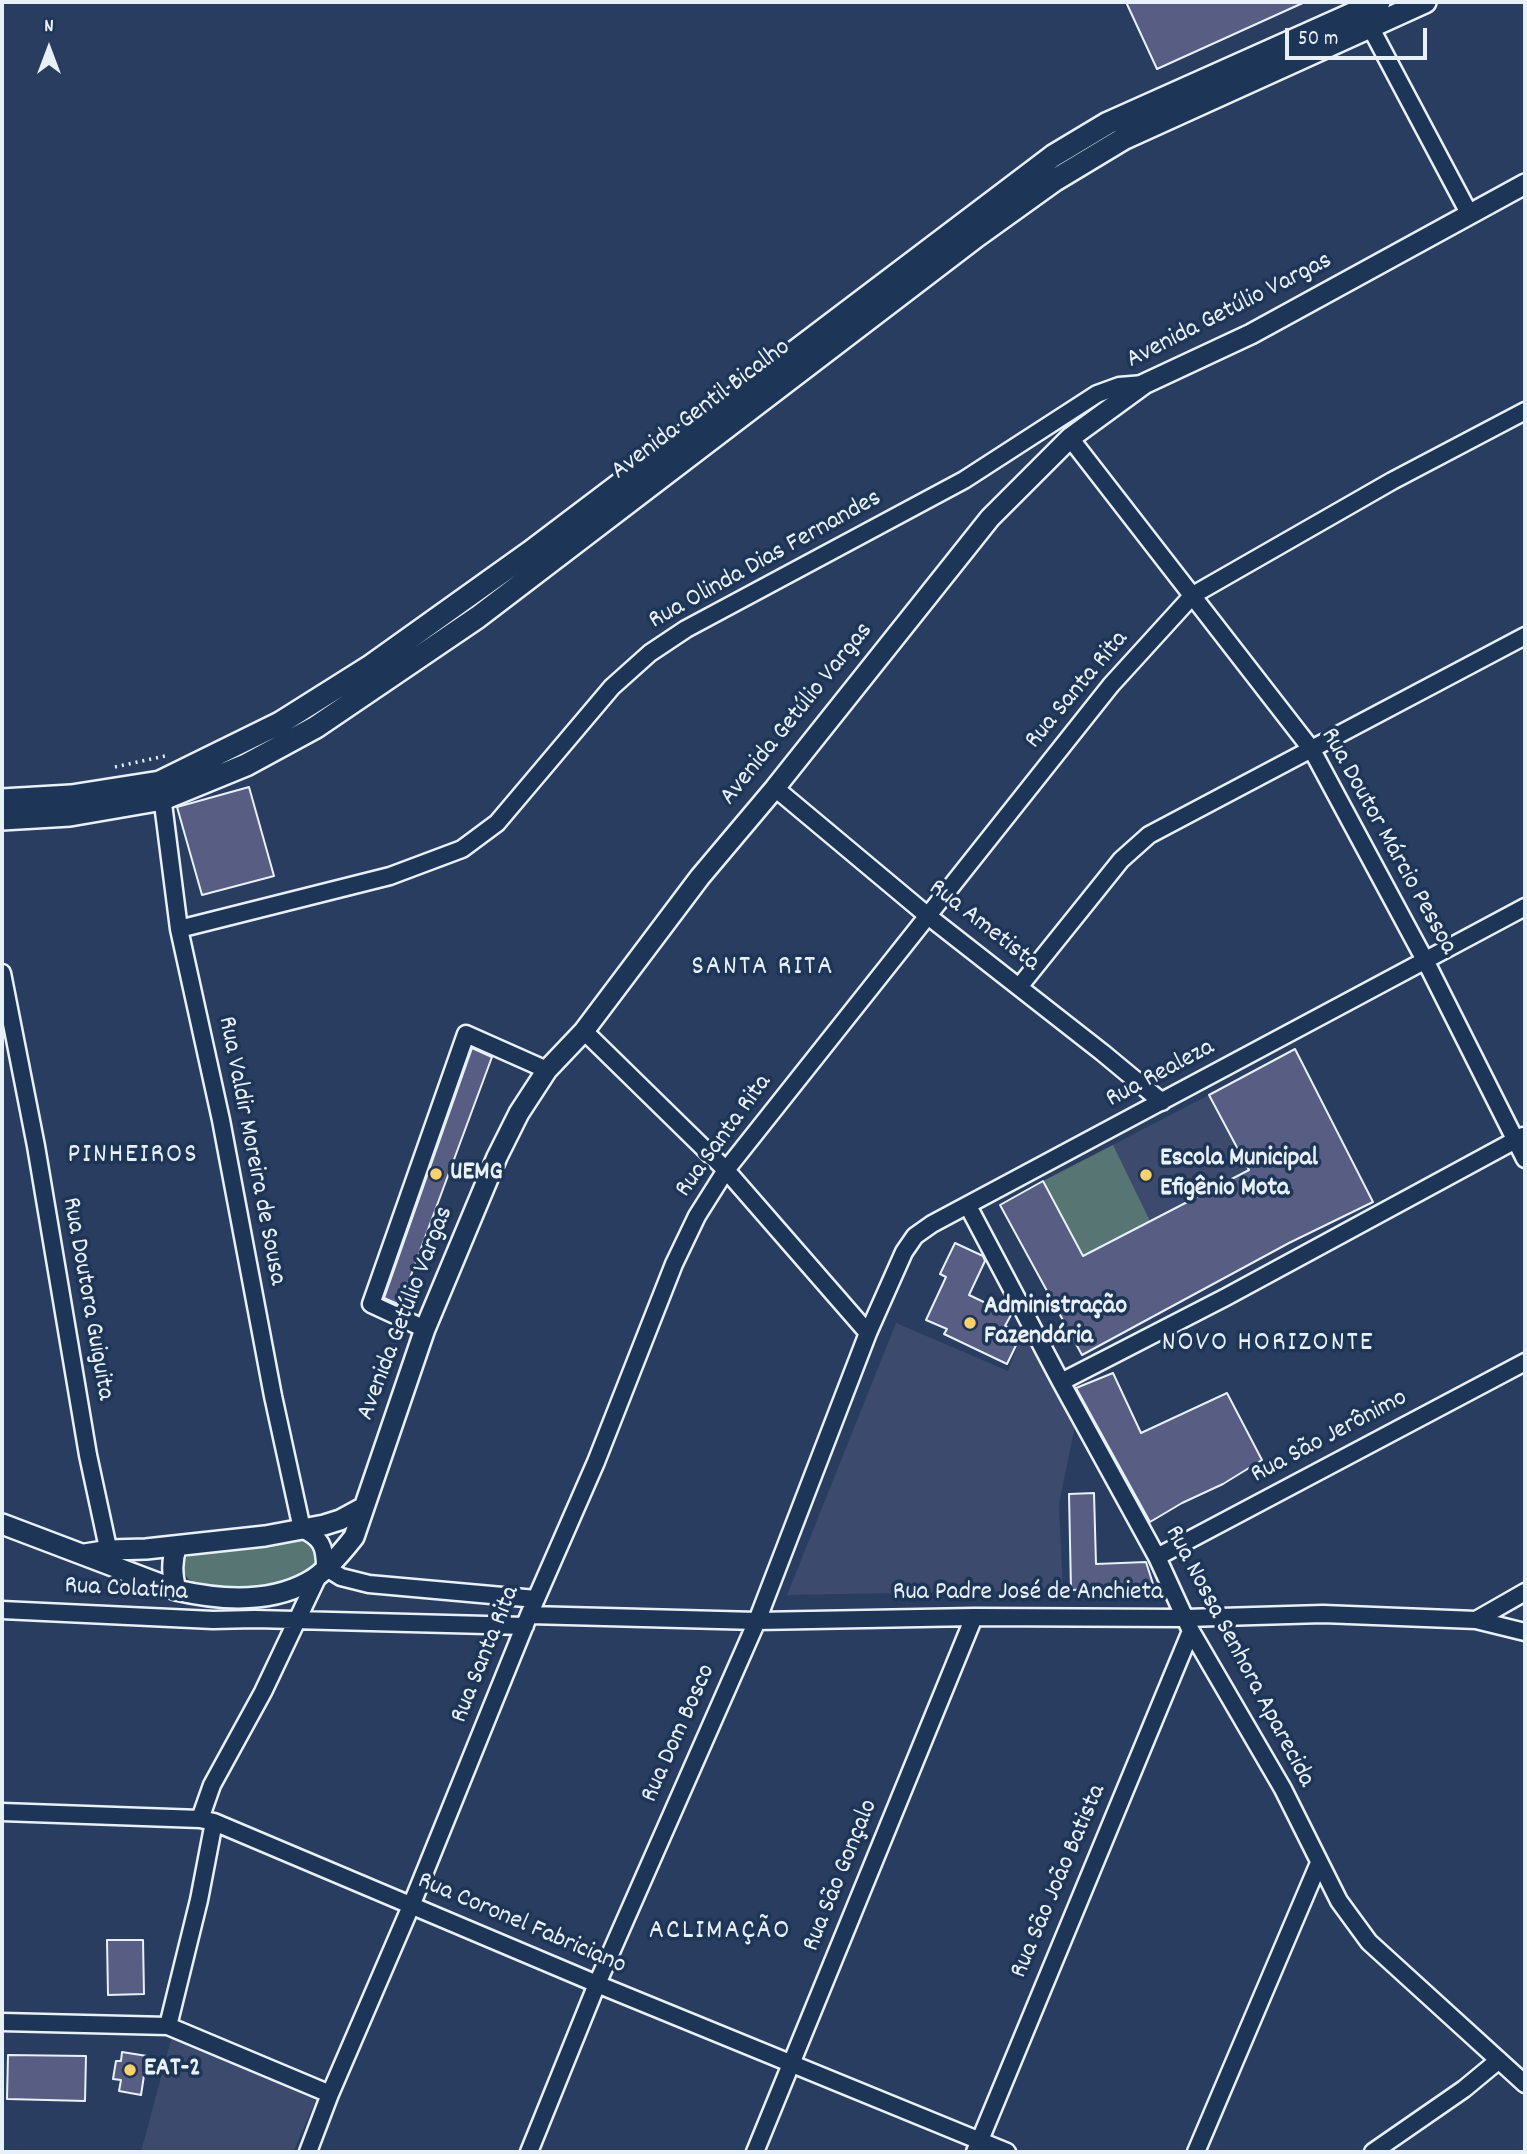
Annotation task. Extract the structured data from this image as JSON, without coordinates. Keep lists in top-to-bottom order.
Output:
{
  "streets": {
    "main road": ["Avenida Gentil Bicalho"],
    "street": [
      "Avenida Getúlio Vargas",
      "Rua Olinda Dias Fernandes",
      "Rua Santa Rita",
      "Rua Doutor Márcio Pessoa",
      "Rua Ametista",
      "Rua Realeza",
      "Rua Valdir Moreira de Sousa",
      "Rua Doutora Guiguita",
      "Rua São Jerônimo",
      "Rua Colatina",
      "Rua Padre José de Anchieta",
      "Rua Nossa Senhora Aparecida",
      "Rua Dom Bosco",
      "Rua São Gonçalo",
      "Rua São João Batista",
      "Rua Coronel Fabriciano"
    ]
  },
  "crossings": [
    ["Avenida Getúlio Vargas", "Rua Olinda Dias Fernandes"],
    ["Avenida Getúlio Vargas", "Rua Doutor Márcio Pessoa"],
    ["Avenida Getúlio Vargas", "Rua Ametista"],
    ["Avenida Getúlio Vargas", "Rua Doutora Guiguita"],
    ["Avenida Getúlio Vargas", "Rua Colatina"],
    ["Avenida Gentil Bicalho", "Rua Valdir Moreira de Sousa"],
    ["Rua Olinda Dias Fernandes", "Rua Doutor Márcio Pessoa"],
    ["Rua Olinda Dias Fernandes", "Rua Valdir Moreira de Sousa"],
    ["Rua Santa Rita", "Rua Doutor Márcio Pessoa"],
    ["Rua Santa Rita", "Rua Ametista"],
    ["Rua Santa Rita", "Rua Padre José de Anchieta"],
    ["Rua Santa Rita", "Rua Coronel Fabriciano"],
    ["Rua Doutor Márcio Pessoa", "Rua Realeza"],
    ["Rua Ametista", "Rua Realeza"],
    ["Rua Realeza", "Rua Nossa Senhora Aparecida"],
    ["Rua Realeza", "Rua Dom Bosco"],
    ["Rua São Jerônimo", "Rua Nossa Senhora Aparecida"],
    ["Rua Colatina", "Rua Padre José de Anchieta"],
    ["Rua Padre José de Anchieta", "Rua Nossa Senhora Aparecida"],
    ["Rua Padre José de Anchieta", "Rua Dom Bosco"],
    ["Rua Padre José de Anchieta", "Rua São Gonçalo"],
    ["Rua Padre José de Anchieta", "Rua São João Batista"],
    ["Rua Nossa Senhora Aparecida", "Rua São João Batista"],
    ["Rua Dom Bosco", "Rua Coronel Fabriciano"],
    ["Rua São Gonçalo", "Rua Coronel Fabriciano"],
    ["Rua São João Batista", "Rua Coronel Fabriciano"]
  ],
  "districts": [
    "SANTA RITA",
    "PINHEIROS",
    "NOVO HORIZONTE",
    "ACLIMAÇÃO"
  ],
  "places": [
    "UEMG",
    "Escola Municipal Efigênio Mota",
    "Administração Fazendária",
    "EAT-2"
  ],
  "scale_bar": "50 m",
  "north": "top"
}
